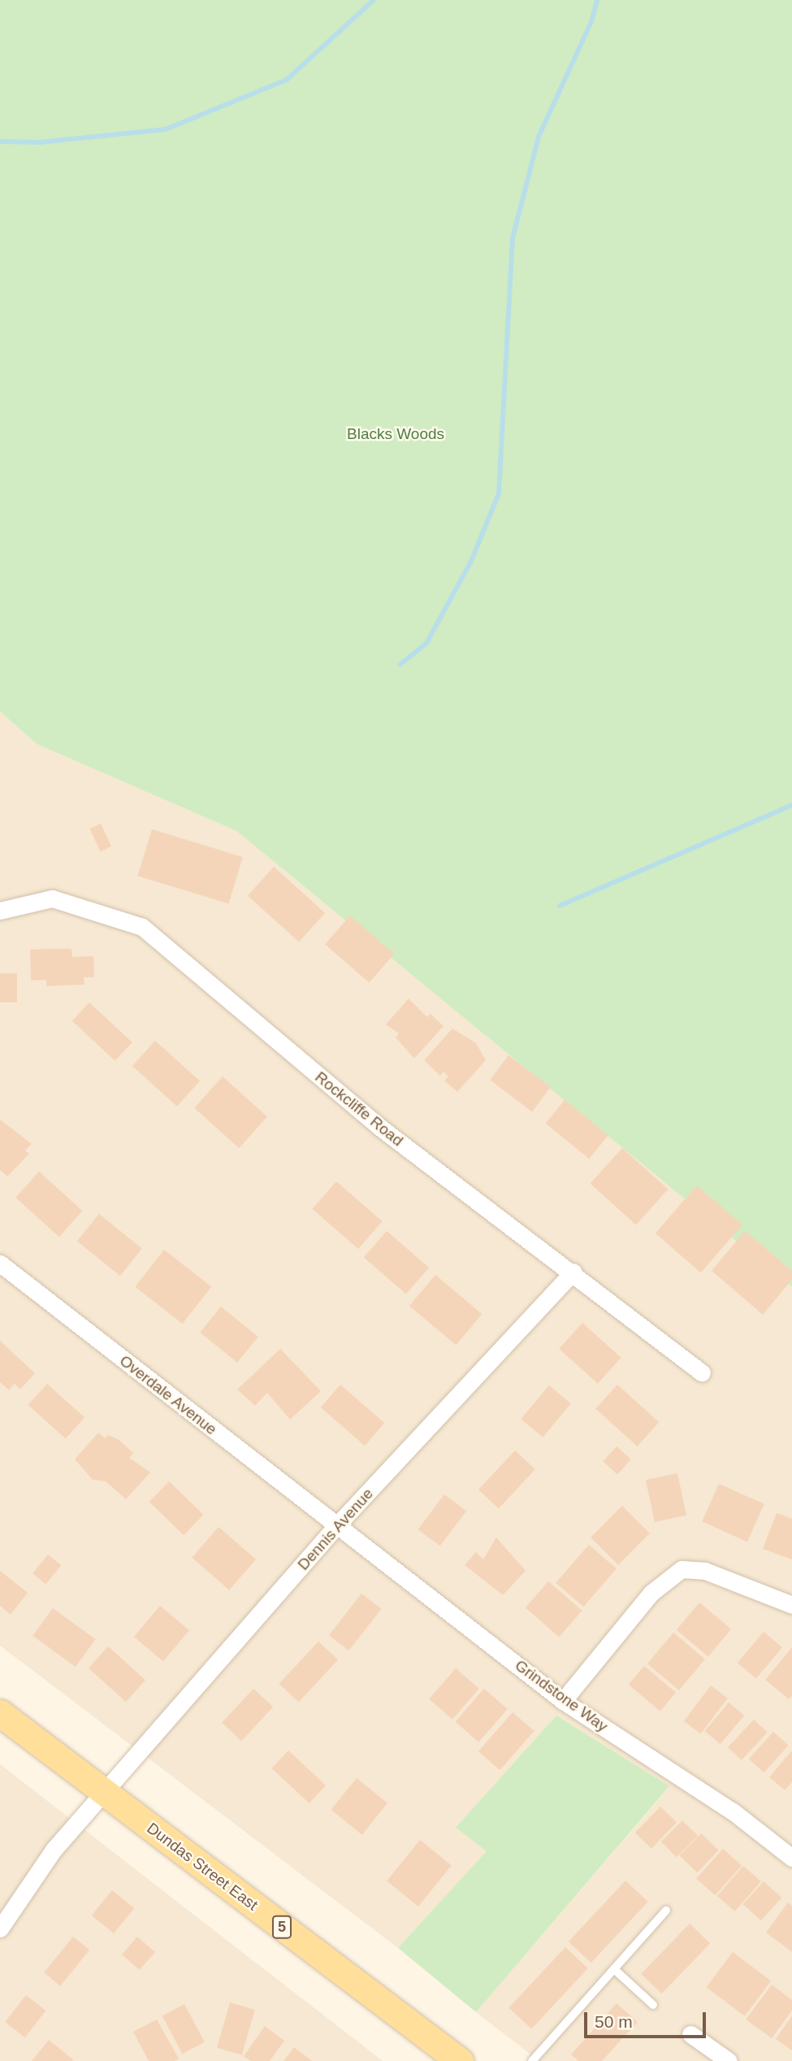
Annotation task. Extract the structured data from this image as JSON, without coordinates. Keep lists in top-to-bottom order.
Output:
{
  "streets": {
    "main road": ["Dundas Street East", "5"],
    "street": [
      "Rockcliffe Road",
      "Overdale Avenue",
      "Dennis Avenue",
      "Grindstone Way"
    ]
  },
  "crossings": [
    ["Rockcliffe Road", "Dennis Avenue"],
    ["Overdale Avenue", "Dennis Avenue"],
    ["Overdale Avenue", "Grindstone Way"],
    ["Dennis Avenue", "Grindstone Way"],
    ["Dennis Avenue", "Dundas Street East"]
  ],
  "parks": ["Blacks Woods"],
  "scale_bar": "50 m"
}
